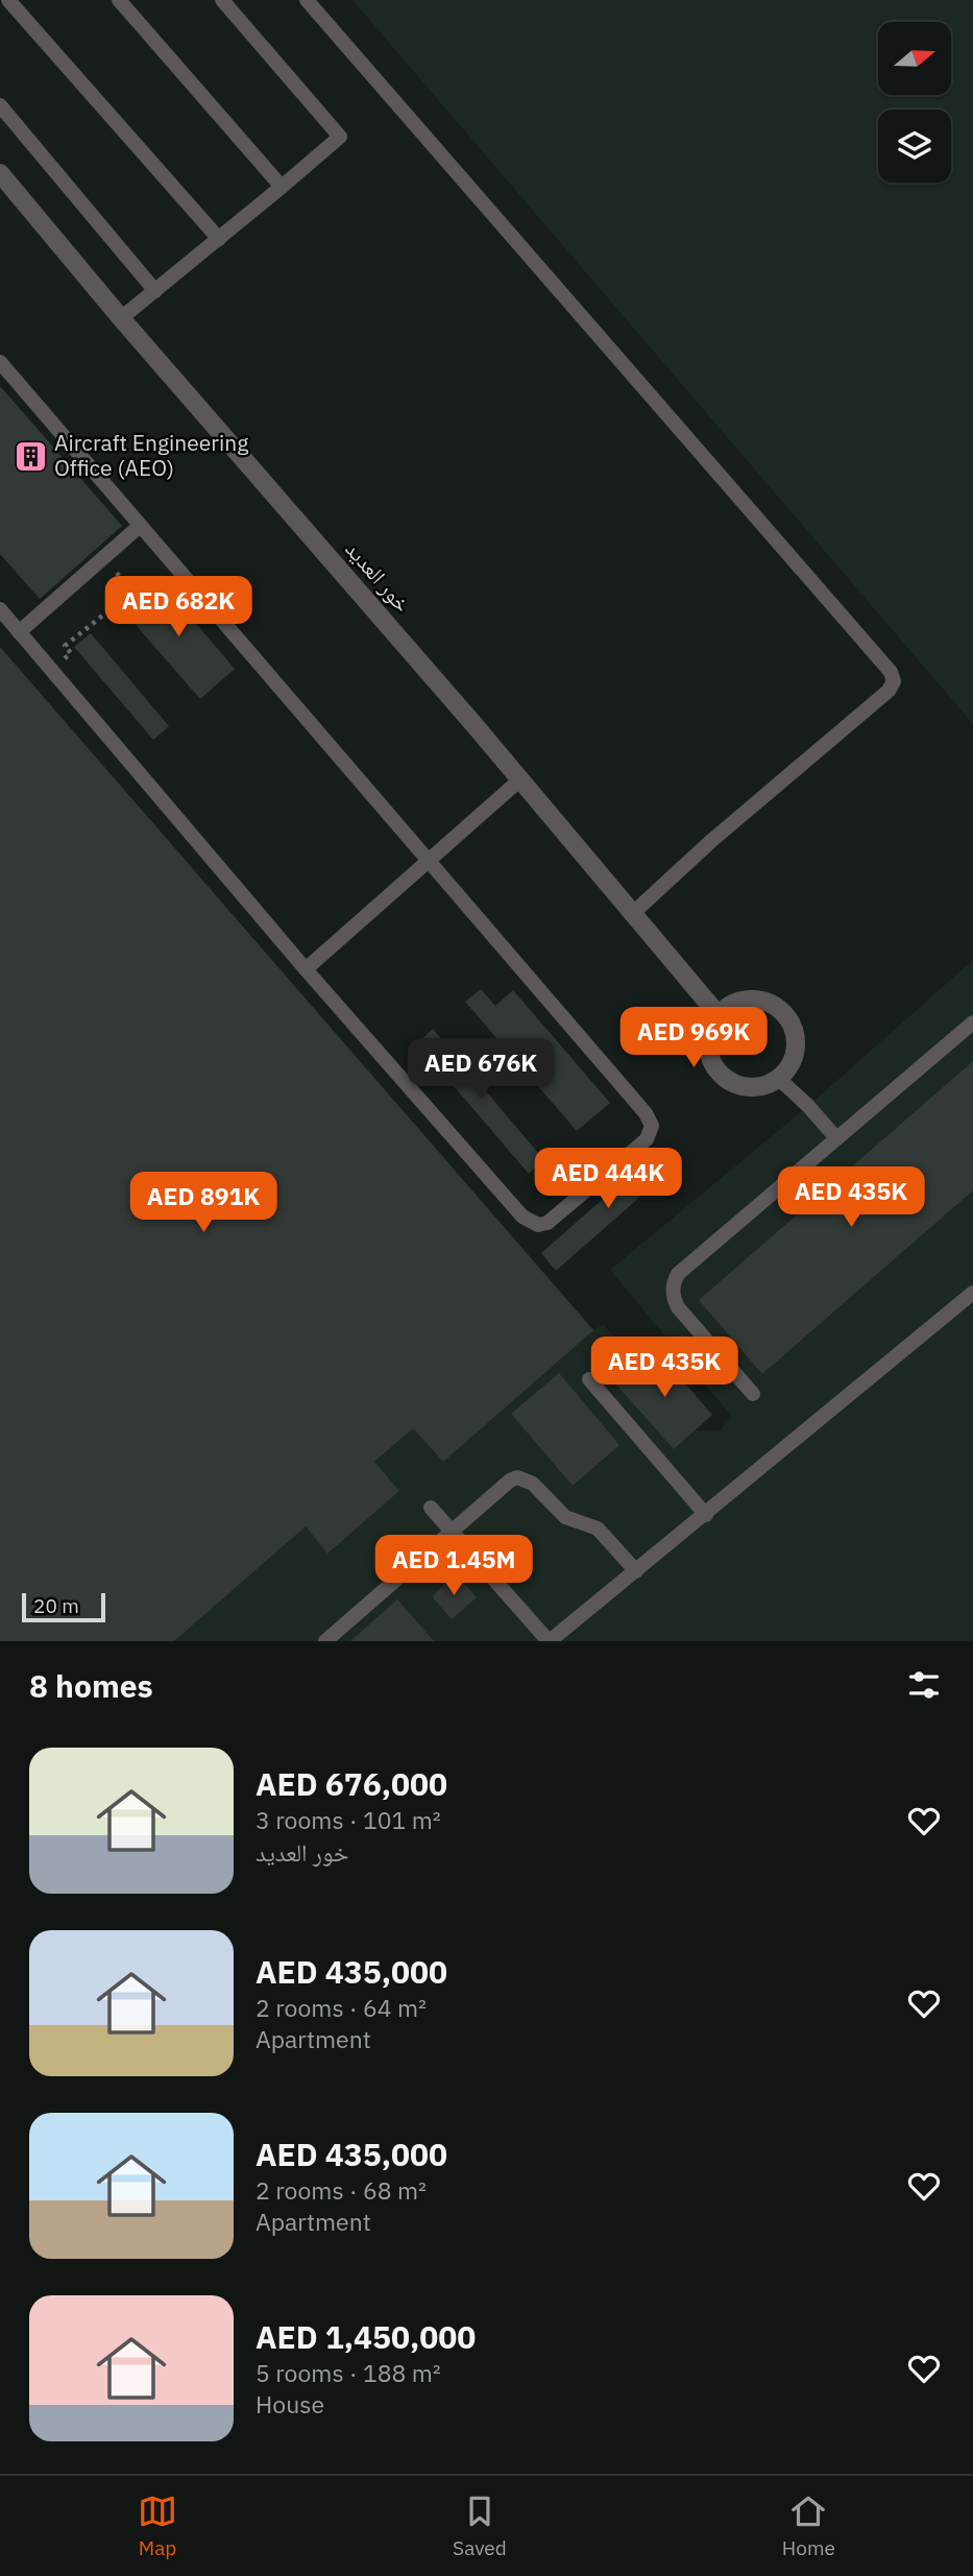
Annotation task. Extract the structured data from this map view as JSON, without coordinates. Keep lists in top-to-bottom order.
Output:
{
  "streets": {
    "street": ["خور العديد"]
  },
  "places": {
    "building": ["Aircraft Engineering Office (AEO)"]
  },
  "scale_bar": "20 m",
  "north": "right",
  "page": {
    "price": [
      "AED 682K",
      "AED 969K",
      "AED 676K",
      "AED 444K",
      "AED 435K",
      "AED 891K",
      "AED 435K",
      "AED 1.45M"
    ],
    "scale": "20 m",
    "heading": "8 homes",
    "list": [
      {
        "name": "AED 676,000",
        "note": "3 rooms · 101 m² · خور العديد"
      },
      {
        "name": "AED 435,000",
        "note": "2 rooms · 64 m² · Apartment"
      },
      {
        "name": "AED 435,000",
        "note": "2 rooms · 68 m² · Apartment"
      },
      {
        "name": "AED 1,450,000",
        "note": "5 rooms · 188 m² · House"
      }
    ],
    "tabs": ["Map", "Saved", "Home"]
  }
}
